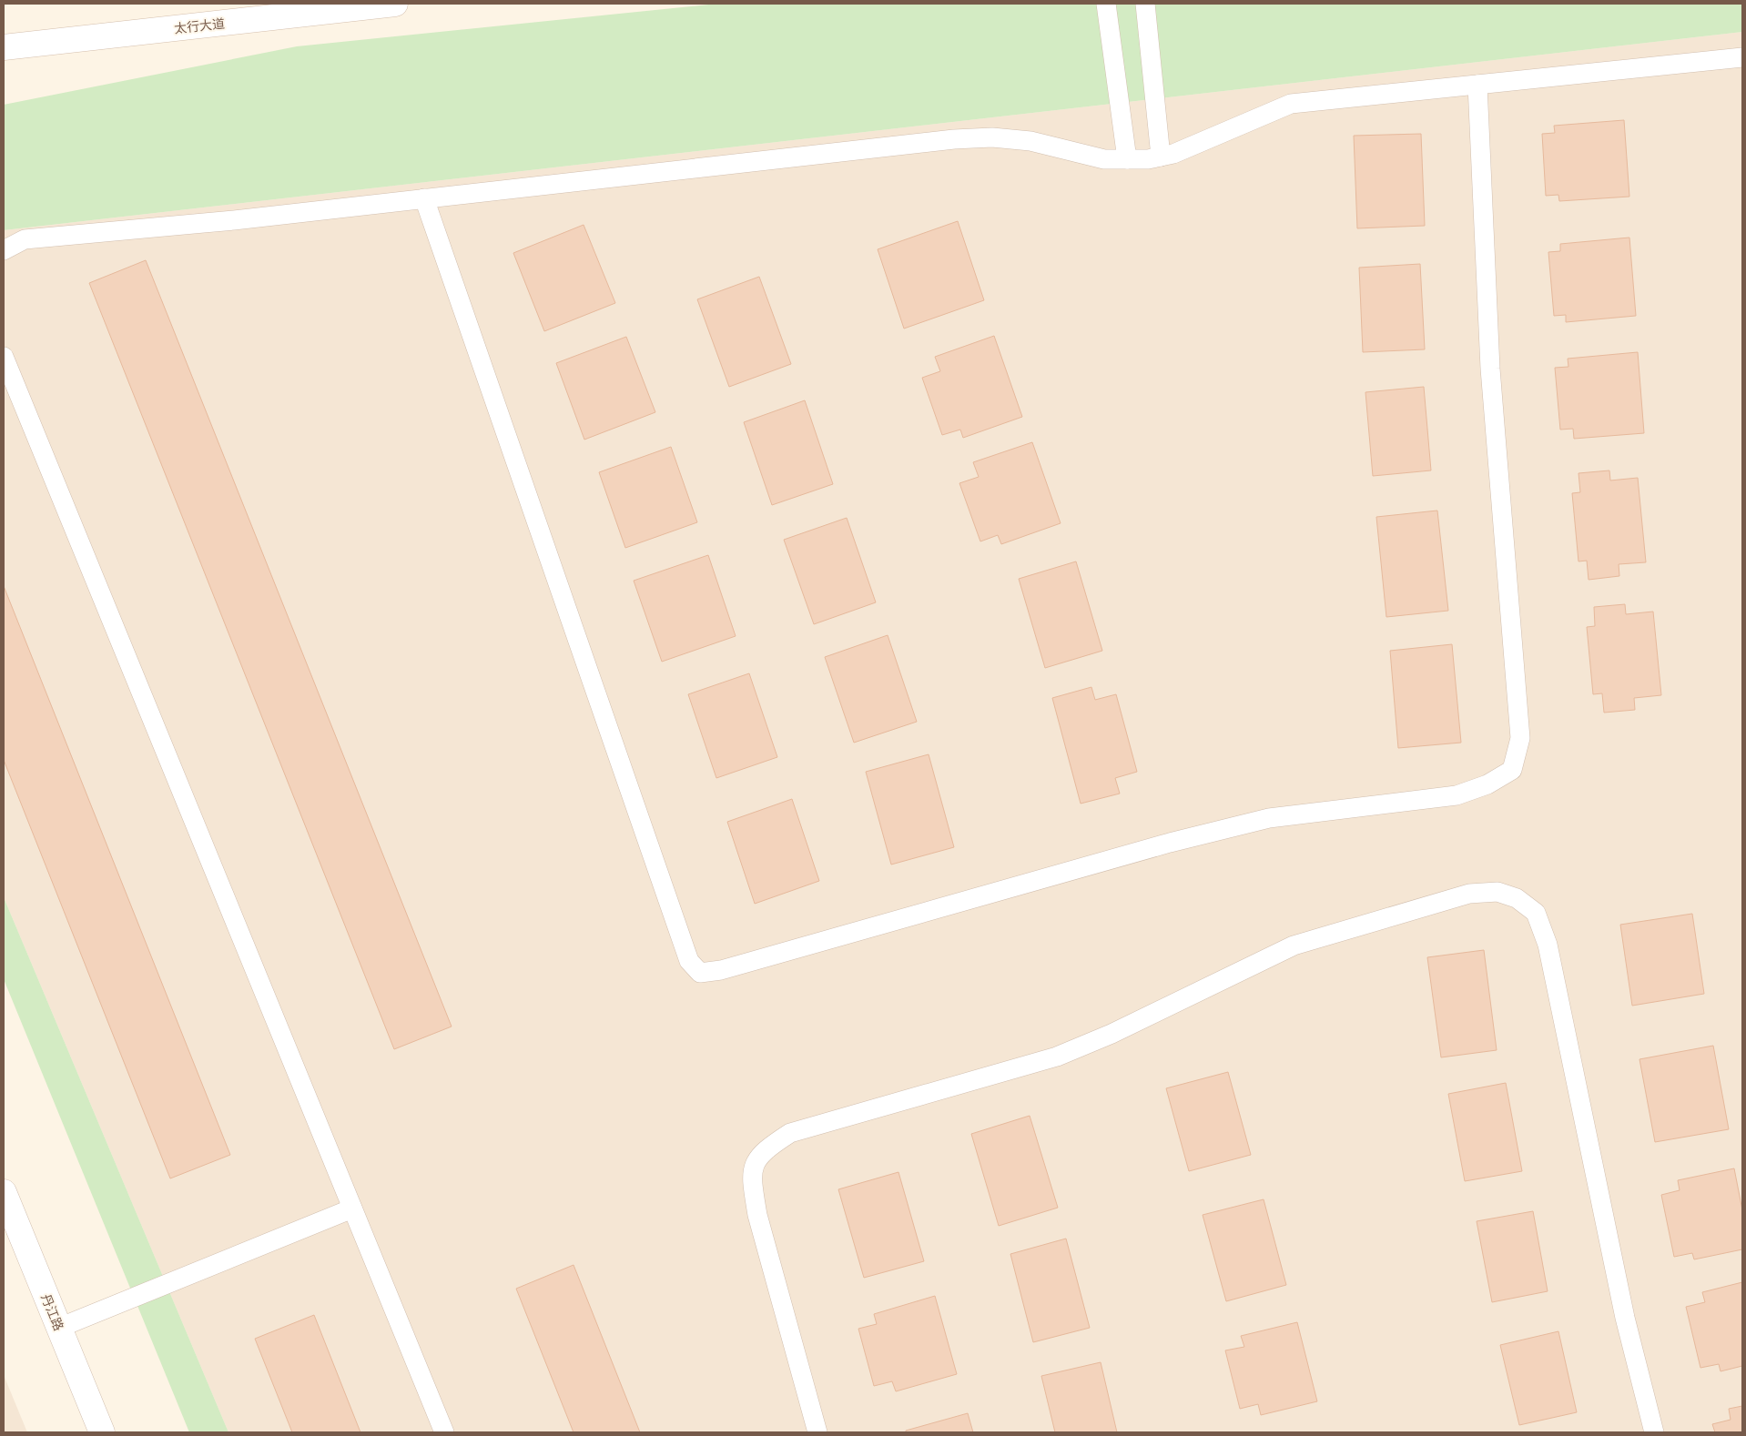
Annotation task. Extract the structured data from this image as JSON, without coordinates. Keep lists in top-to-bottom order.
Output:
{
  "streets": {
    "main road": ["太行大道", "丹江路"]
  }
}
